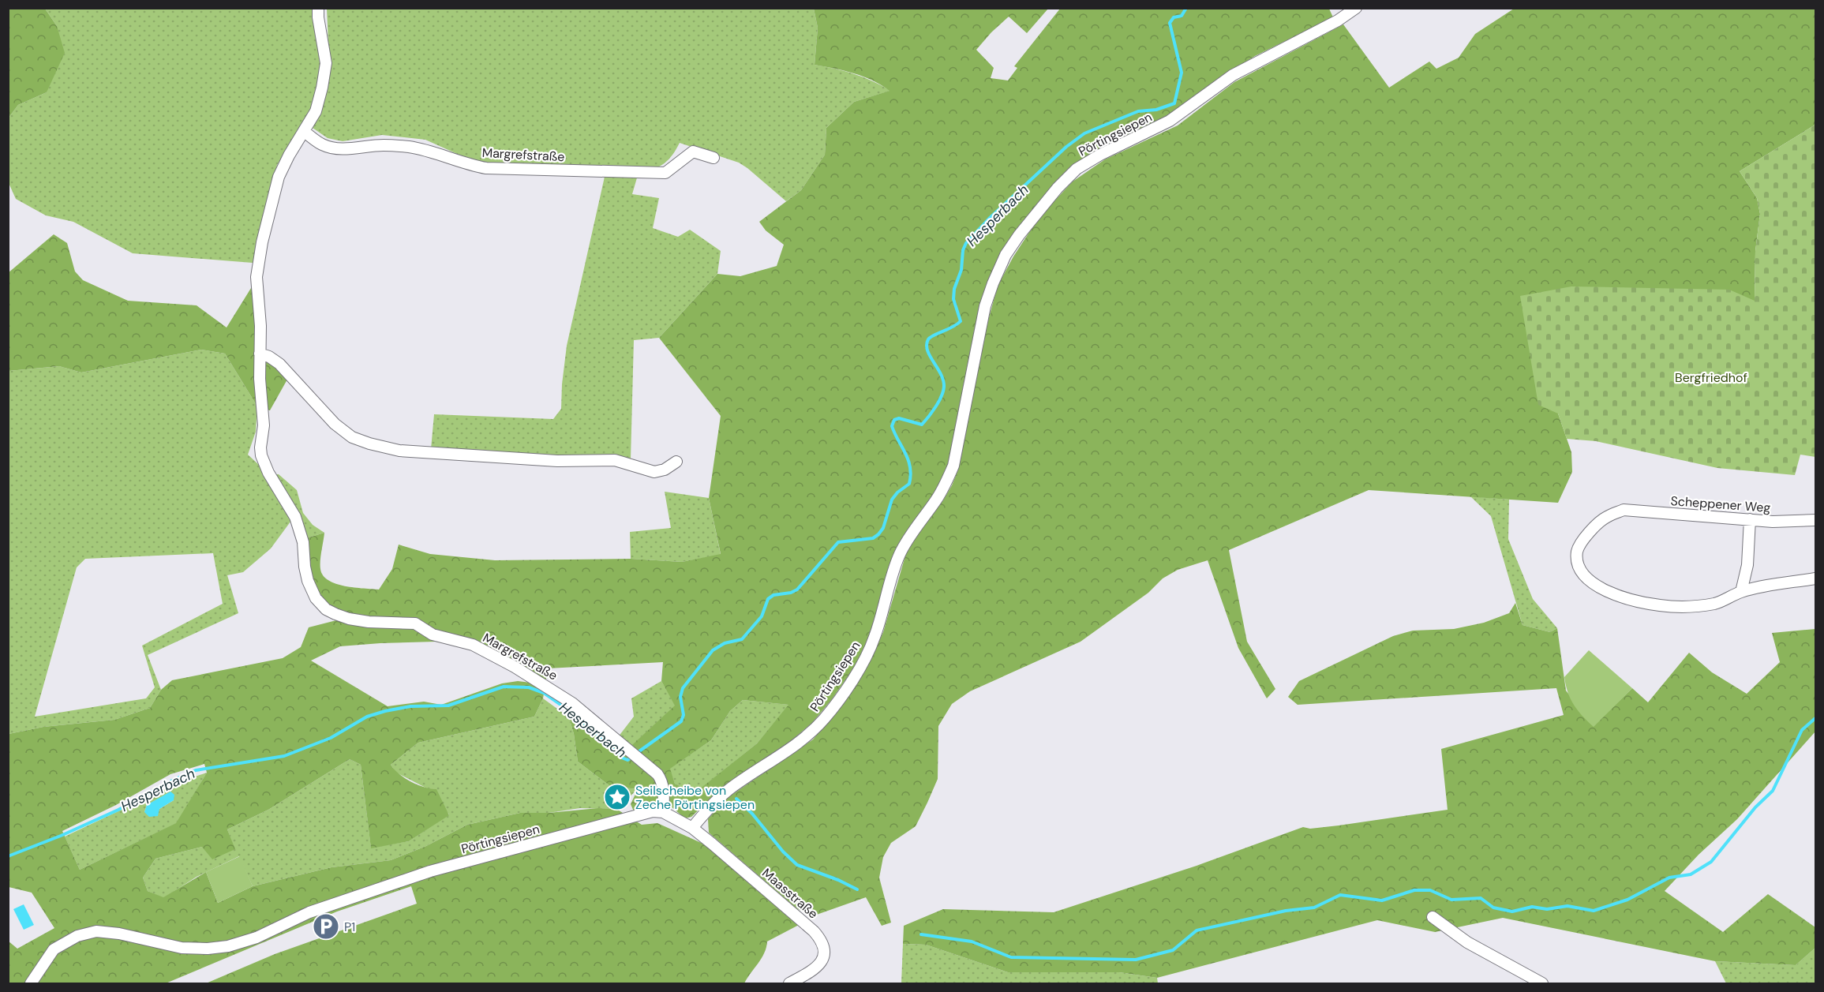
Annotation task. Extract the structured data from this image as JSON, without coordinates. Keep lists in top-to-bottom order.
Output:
{
  "streets": {
    "street": [
      "Pörtingsiepen",
      "Margrefstraße",
      "Scheppener Weg",
      "Maasstraße"
    ]
  },
  "crossings": [
    ["Pörtingsiepen", "Margrefstraße"],
    ["Pörtingsiepen", "Maasstraße"]
  ],
  "water": ["Hesperbach"],
  "parks": ["Bergfriedhof"],
  "places": {
    "place": ["Seilscheibe von Zeche Pörtingsiepen"],
    "parking": ["P1"]
  }
}
